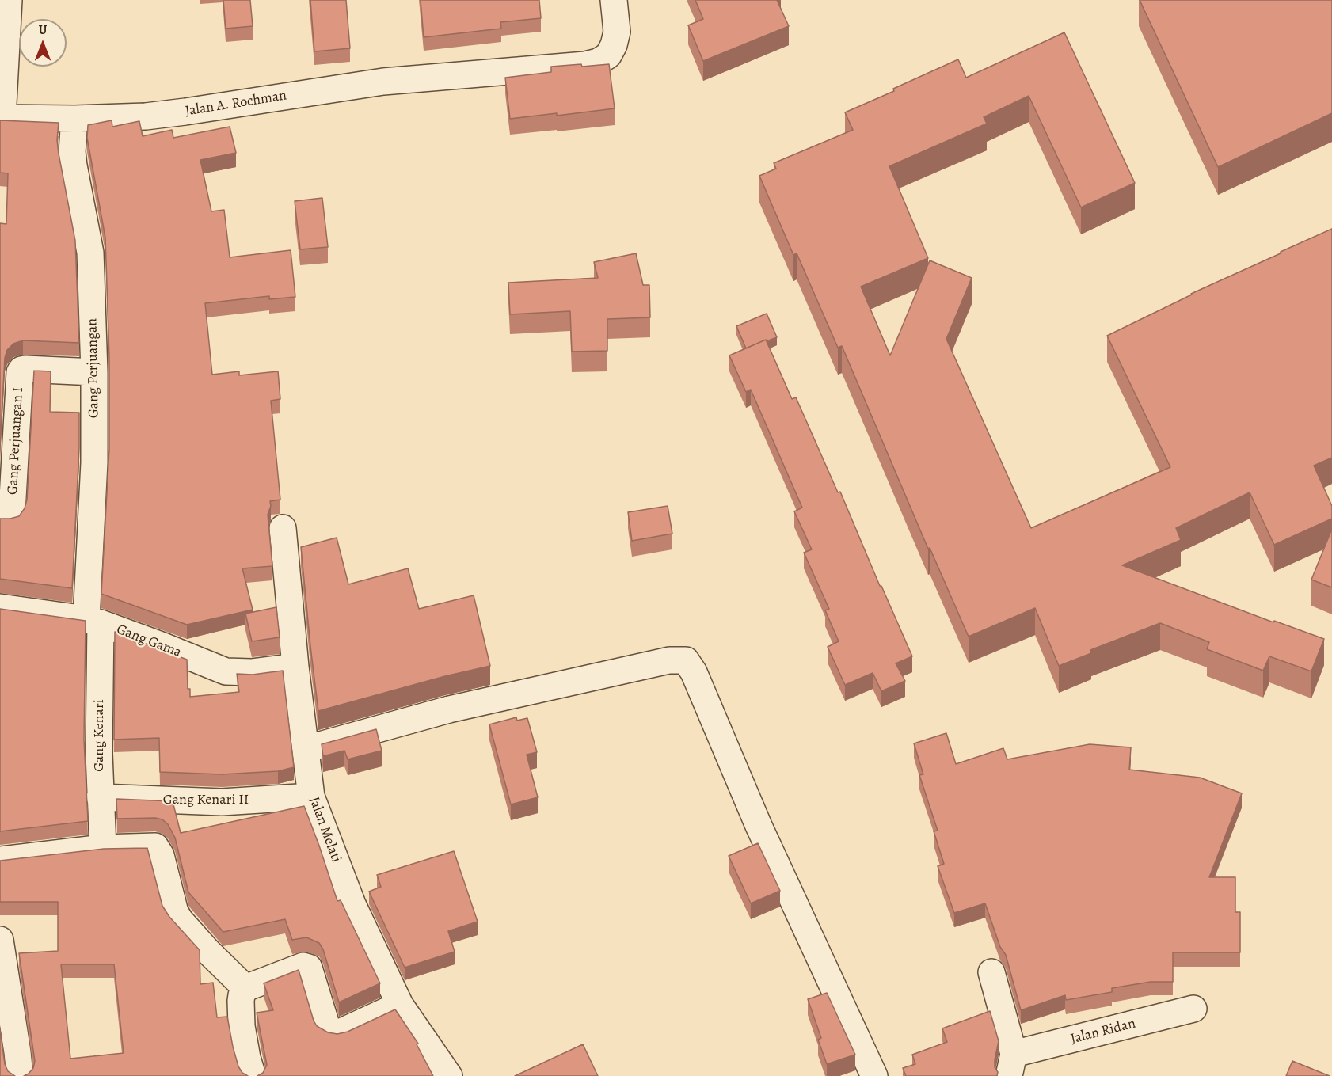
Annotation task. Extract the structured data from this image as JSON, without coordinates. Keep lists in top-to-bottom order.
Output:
{
  "streets": {
    "street": [
      "Jalan A. Rochman",
      "Gang Perjuangan",
      "Gang Perjuangan I",
      "Gang Gama",
      "Gang Kenari",
      "Gang Kenari II",
      "Jalan Melati",
      "Jalan Ridan"
    ]
  },
  "crossings": [
    ["Jalan A. Rochman", "Gang Perjuangan"],
    ["Gang Perjuangan", "Gang Perjuangan I"],
    ["Gang Perjuangan", "Gang Gama"],
    ["Gang Perjuangan", "Gang Kenari"],
    ["Gang Gama", "Gang Kenari"],
    ["Gang Gama", "Jalan Melati"],
    ["Gang Kenari", "Gang Kenari II"],
    ["Gang Kenari II", "Jalan Melati"]
  ],
  "north": "top"
}
